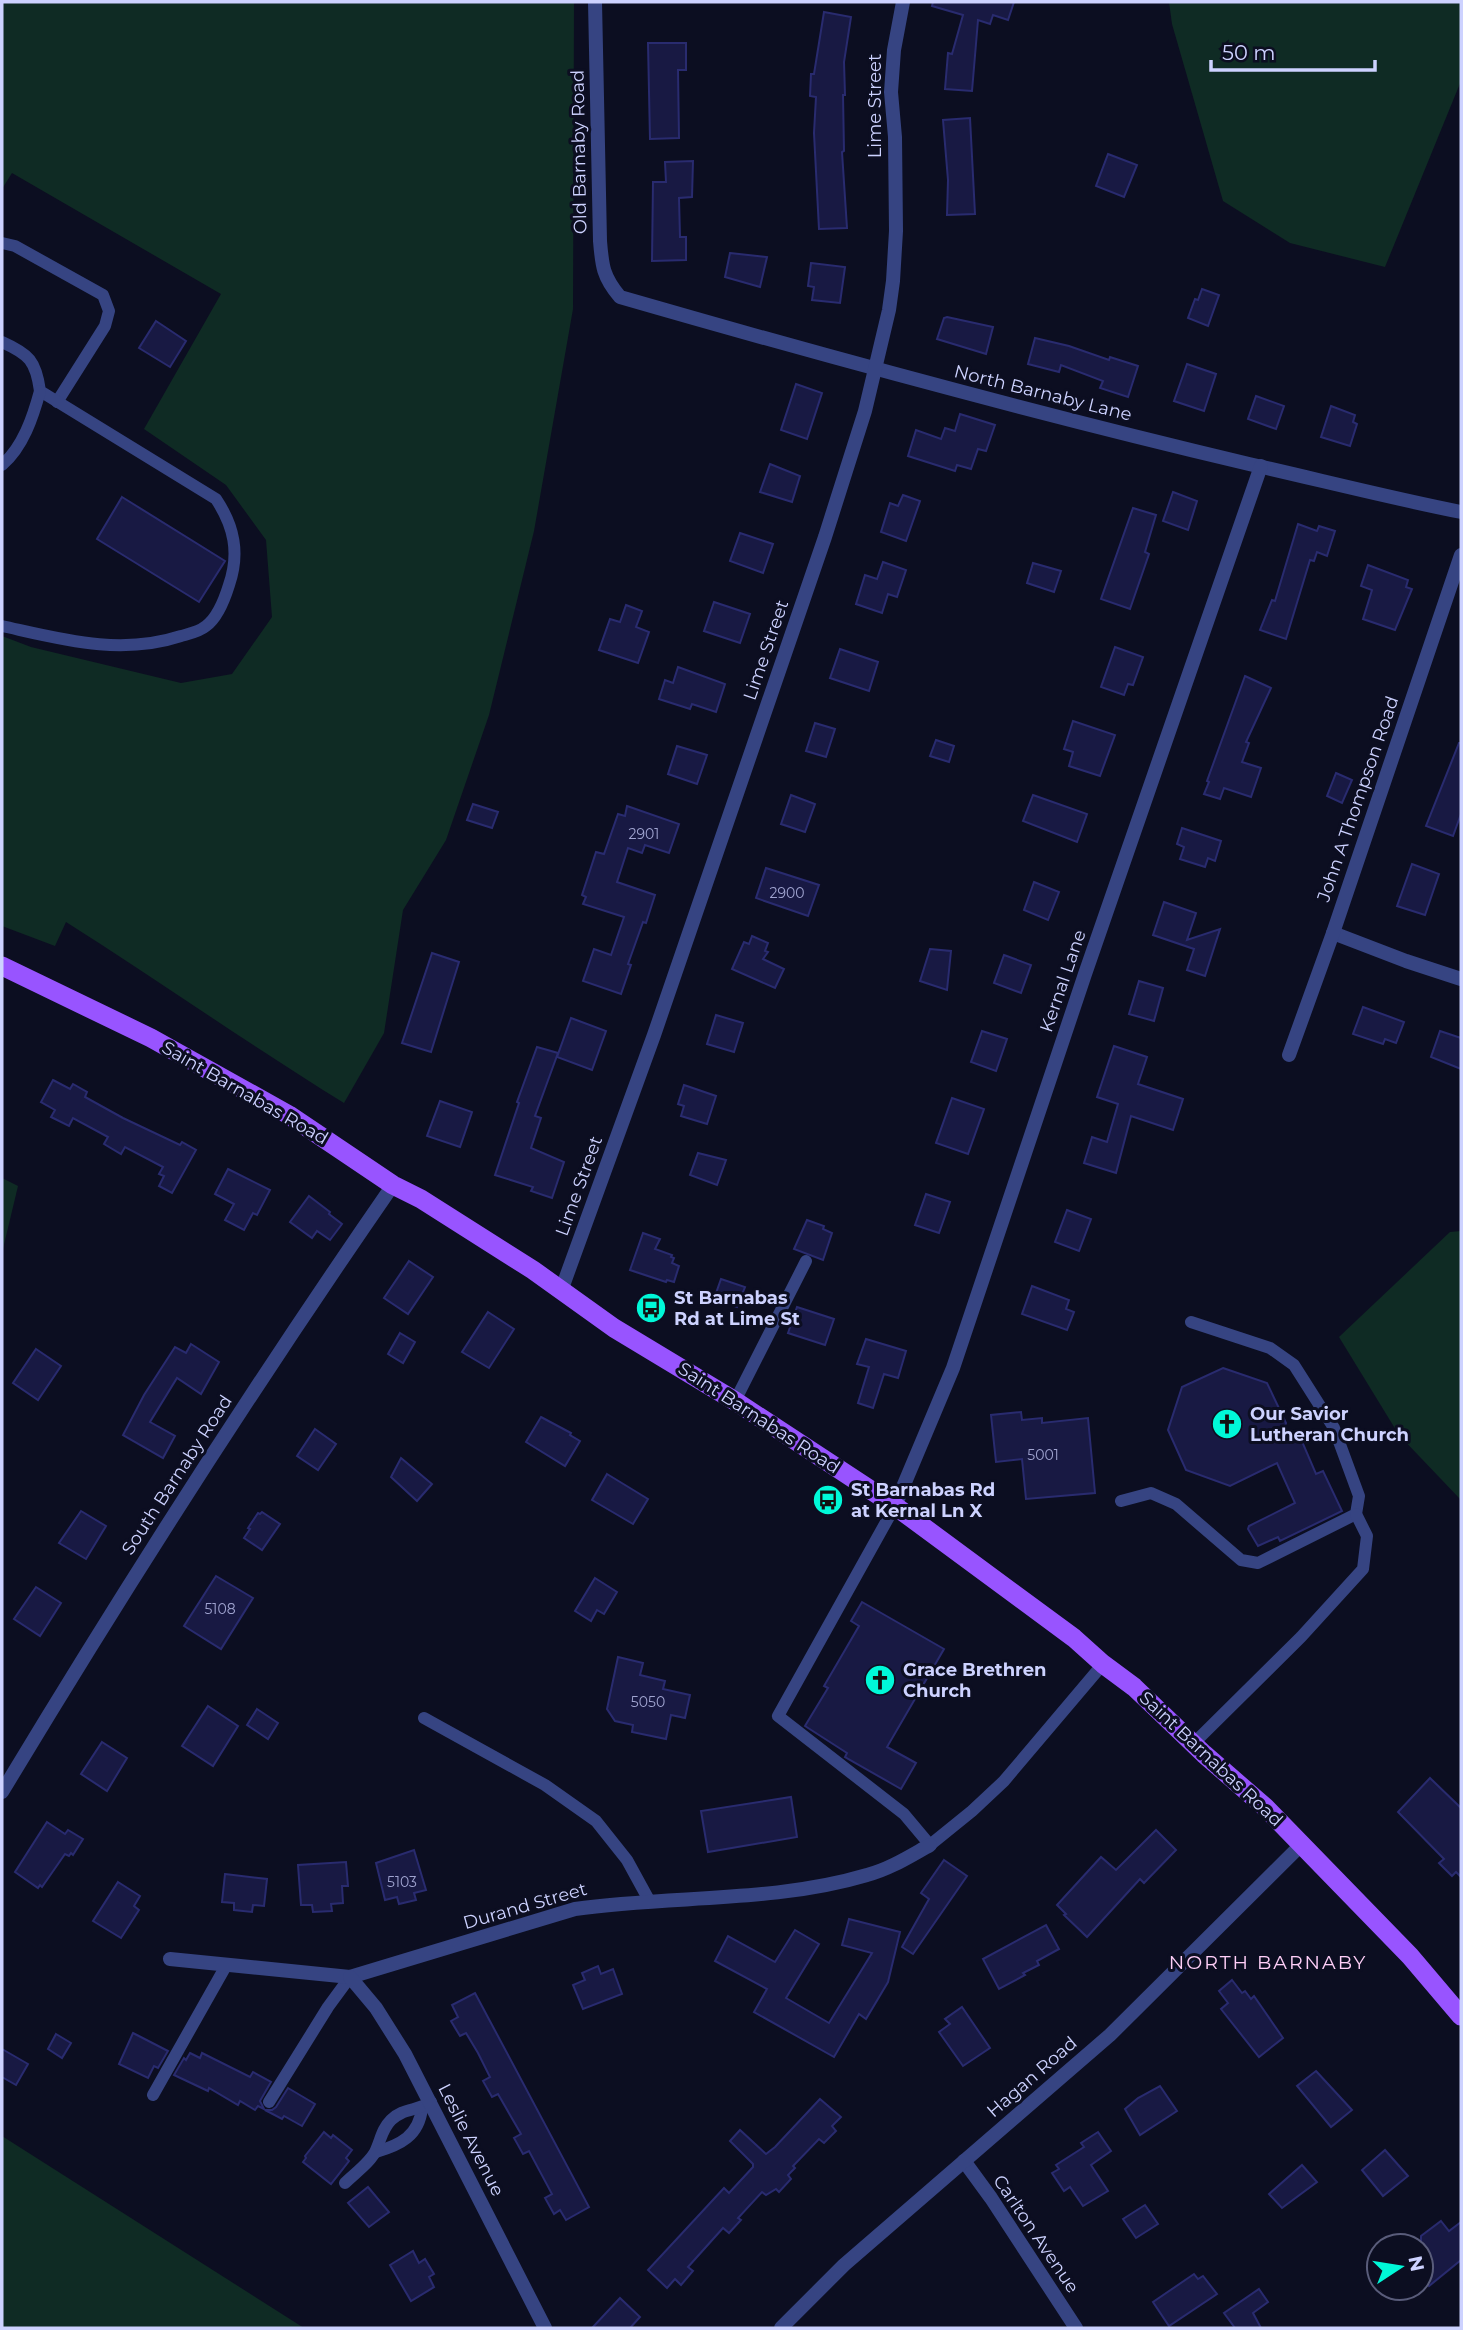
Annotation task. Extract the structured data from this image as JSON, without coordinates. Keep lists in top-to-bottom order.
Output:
{
  "streets": {
    "main road": ["Saint Barnabas Road"],
    "street": [
      "Lime Street",
      "Old Barnaby Road",
      "North Barnaby Lane",
      "John A Thompson Road",
      "Kernal Lane",
      "South Barnaby Road",
      "Durand Street",
      "Hagan Road",
      "Leslie Avenue",
      "Carlton Avenue"
    ]
  },
  "crossings": [
    ["Lime Street", "North Barnaby Lane"],
    ["Lime Street", "Saint Barnabas Road"],
    ["Old Barnaby Road", "North Barnaby Lane"],
    ["North Barnaby Lane", "Kernal Lane"],
    ["Kernal Lane", "Saint Barnabas Road"],
    ["Saint Barnabas Road", "South Barnaby Road"],
    ["Saint Barnabas Road", "Hagan Road"],
    ["Durand Street", "Leslie Avenue"],
    ["Hagan Road", "Carlton Avenue"]
  ],
  "districts": ["NORTH BARNABY"],
  "places": {
    "bus stop": ["St Barnabas Rd at Lime St", "St Barnabas Rd at Kernal Ln X"],
    "church": ["Our Savior Lutheran Church", "Grace Brethren Church"]
  },
  "house_numbers": [
    "2901",
    "2900",
    "5001",
    "5108",
    "5050",
    "5103"
  ],
  "scale_bar": "50 m",
  "north": "right"
}
